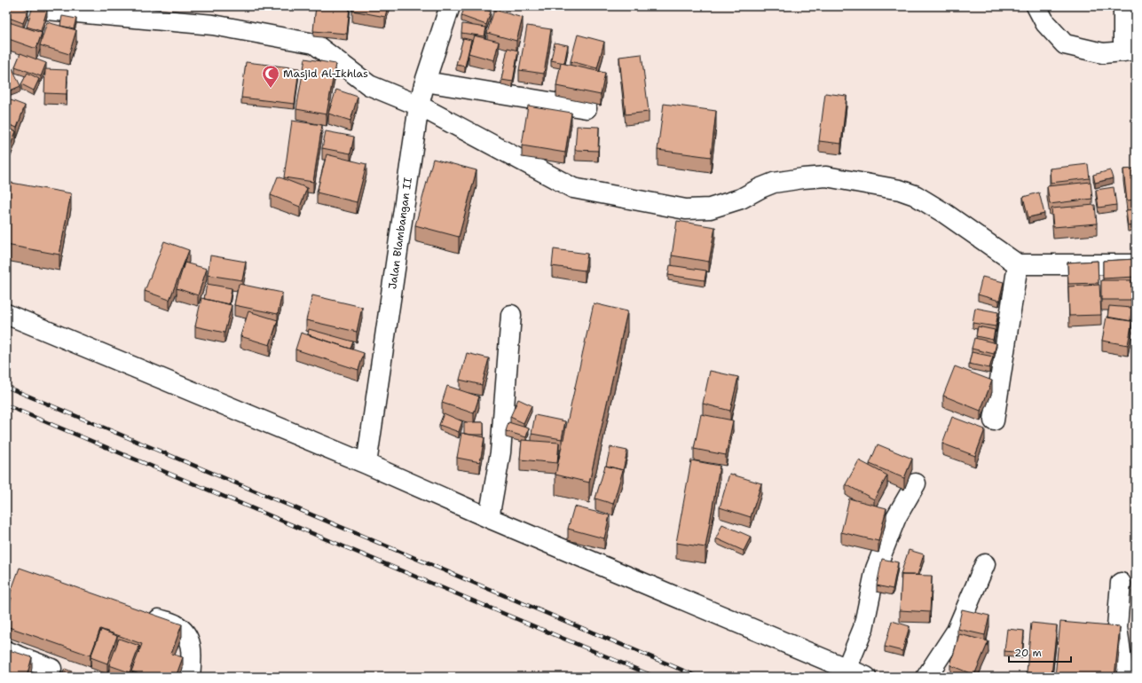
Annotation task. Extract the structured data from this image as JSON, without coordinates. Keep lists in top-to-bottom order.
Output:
{
  "streets": {
    "street": ["Jalan Blambangan II"]
  },
  "places": {
    "mosque": ["Masjid Al-Ikhlas"]
  },
  "scale_bar": "20 m"
}
